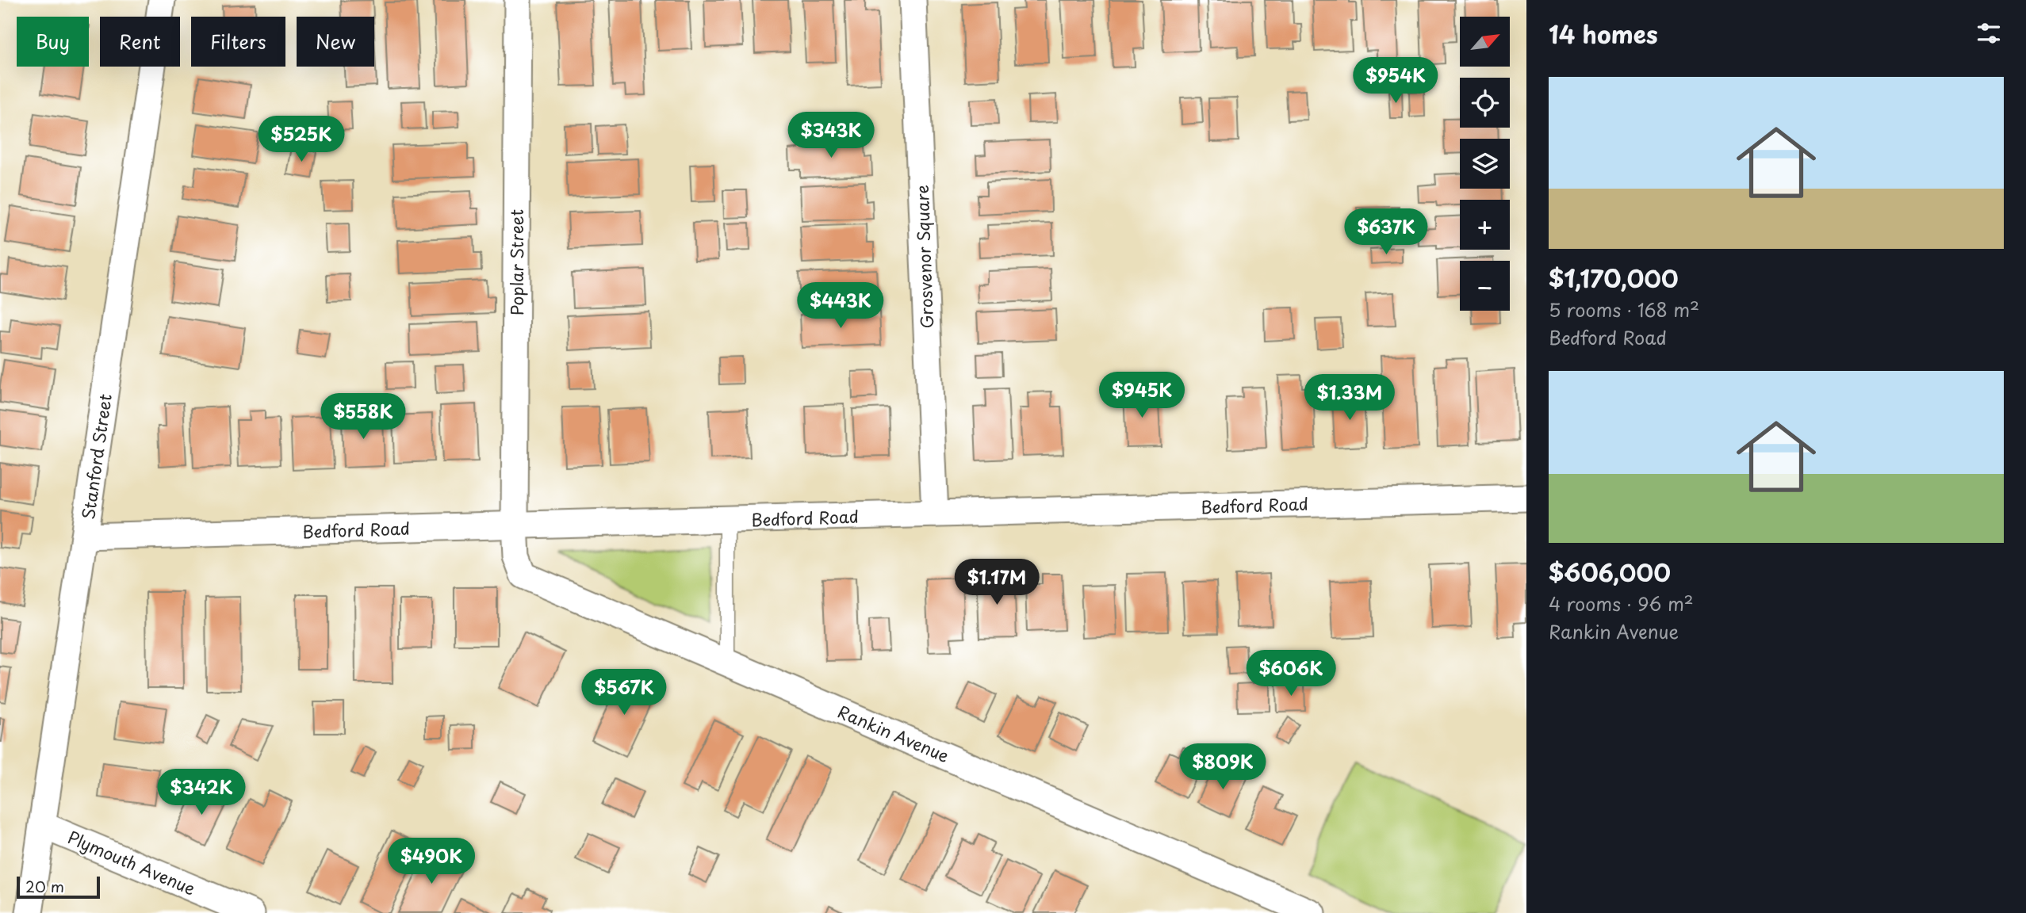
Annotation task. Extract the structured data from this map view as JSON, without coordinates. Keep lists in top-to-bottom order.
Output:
{
  "streets": {
    "street": [
      "Grosvenor Square",
      "Poplar Street",
      "Stanford Street",
      "Bedford Road",
      "Rankin Avenue",
      "Plymouth Avenue"
    ]
  },
  "crossings": [
    ["Grosvenor Square", "Bedford Road"],
    ["Poplar Street", "Bedford Road"],
    ["Poplar Street", "Rankin Avenue"],
    ["Stanford Street", "Bedford Road"],
    ["Stanford Street", "Plymouth Avenue"],
    ["Bedford Road", "Rankin Avenue"]
  ],
  "scale_bar": "20 m",
  "north": "top right",
  "page": {
    "heading": "14 homes",
    "map_buttons": ["+", "−"],
    "chip": [
      "Buy",
      "Rent",
      "Filters",
      "New"
    ],
    "price": [
      "$954K",
      "$343K",
      "$525K",
      "$637K",
      "$443K",
      "$945K",
      "$1.33M",
      "$558K",
      "$1.17M",
      "$606K",
      "$567K",
      "$809K",
      "$342K",
      "$490K"
    ],
    "list": [
      {
        "name": "$1,170,000",
        "note": "5 rooms · 168 m² · Bedford Road"
      },
      {
        "name": "$606,000",
        "note": "4 rooms · 96 m² · Rankin Avenue"
      }
    ],
    "scale": "20 m"
  }
}
